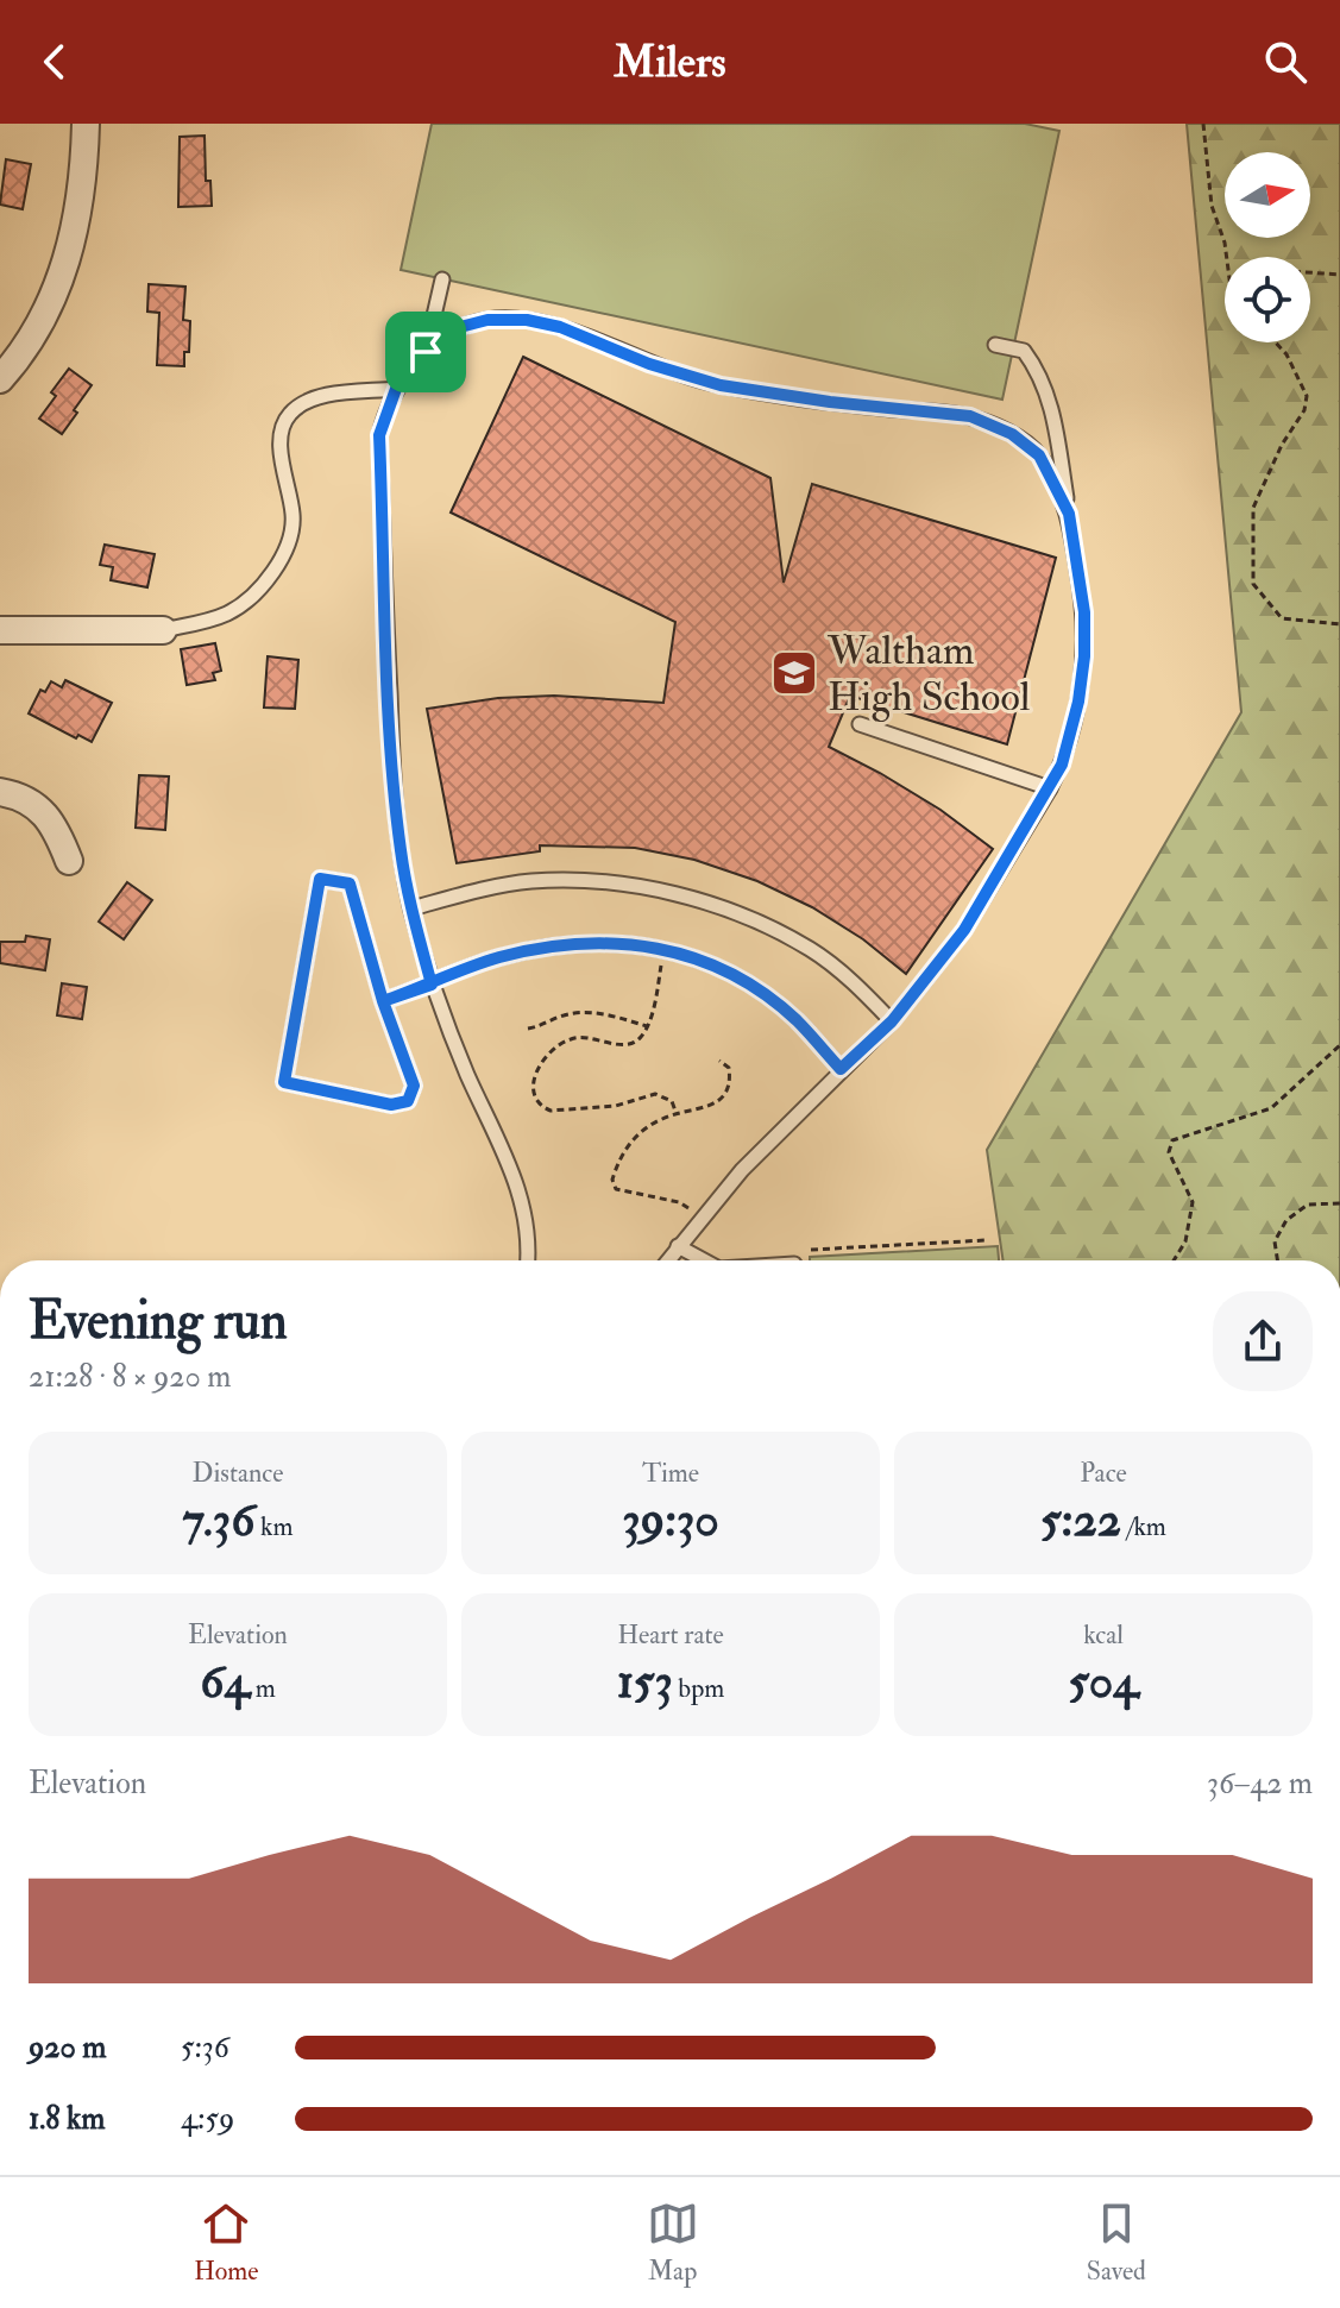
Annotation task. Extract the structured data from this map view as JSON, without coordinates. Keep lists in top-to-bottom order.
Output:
{
  "places": {
    "school or university": ["Waltham High School"]
  },
  "north": "right",
  "page": {
    "header": "Milers",
    "heading": ["Evening run", "21:28 · 8 × 920 m"],
    "stats": [
      ["Distance", "7.36 km"],
      ["Time", "39:30"],
      ["Pace", "5:22 /km"],
      ["Elevation", "64 m"],
      ["Heart rate", "153 bpm"],
      ["kcal", "504"]
    ],
    "chart": ["Elevation", "36–42 m"],
    "list": [
      {
        "name": "920 m",
        "note": "5:36"
      },
      {
        "name": "1.8 km",
        "note": "4:59"
      }
    ],
    "tabs": ["Home", "Map", "Saved"]
  }
}
